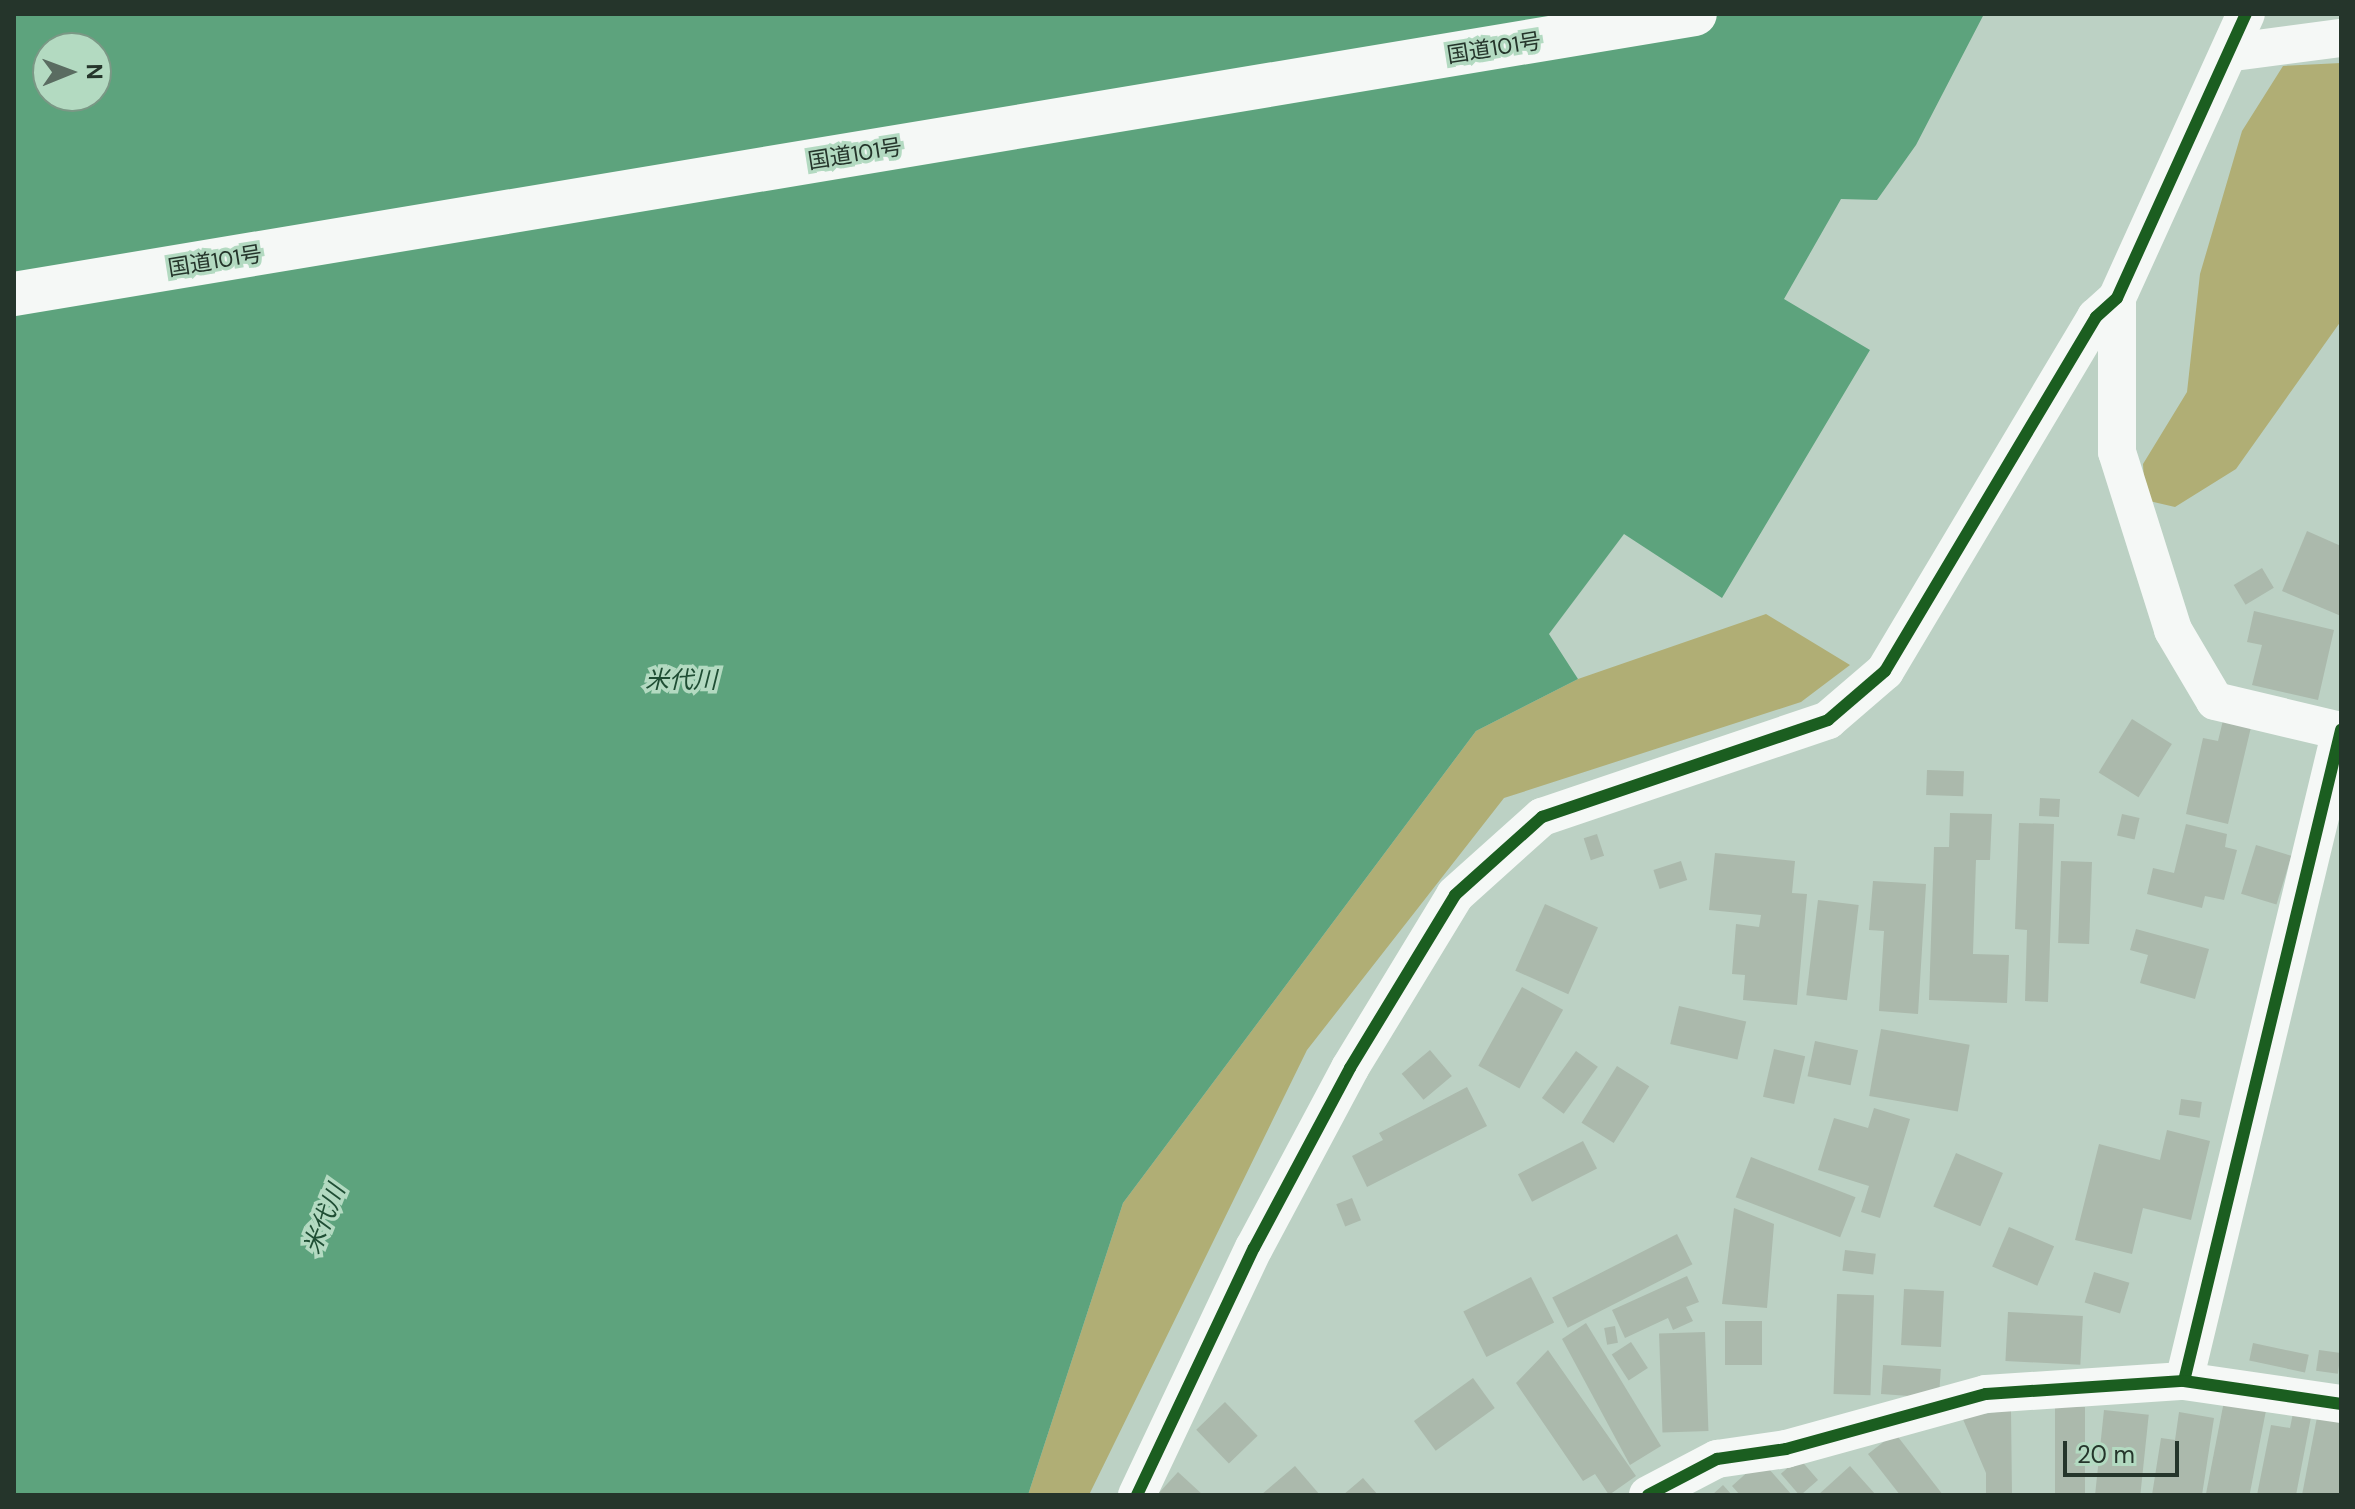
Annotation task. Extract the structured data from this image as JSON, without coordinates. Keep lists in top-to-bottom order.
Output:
{
  "streets": {
    "highway": ["国道101号"]
  },
  "water": ["米代川"],
  "scale_bar": "20 m",
  "north": "right"
}
